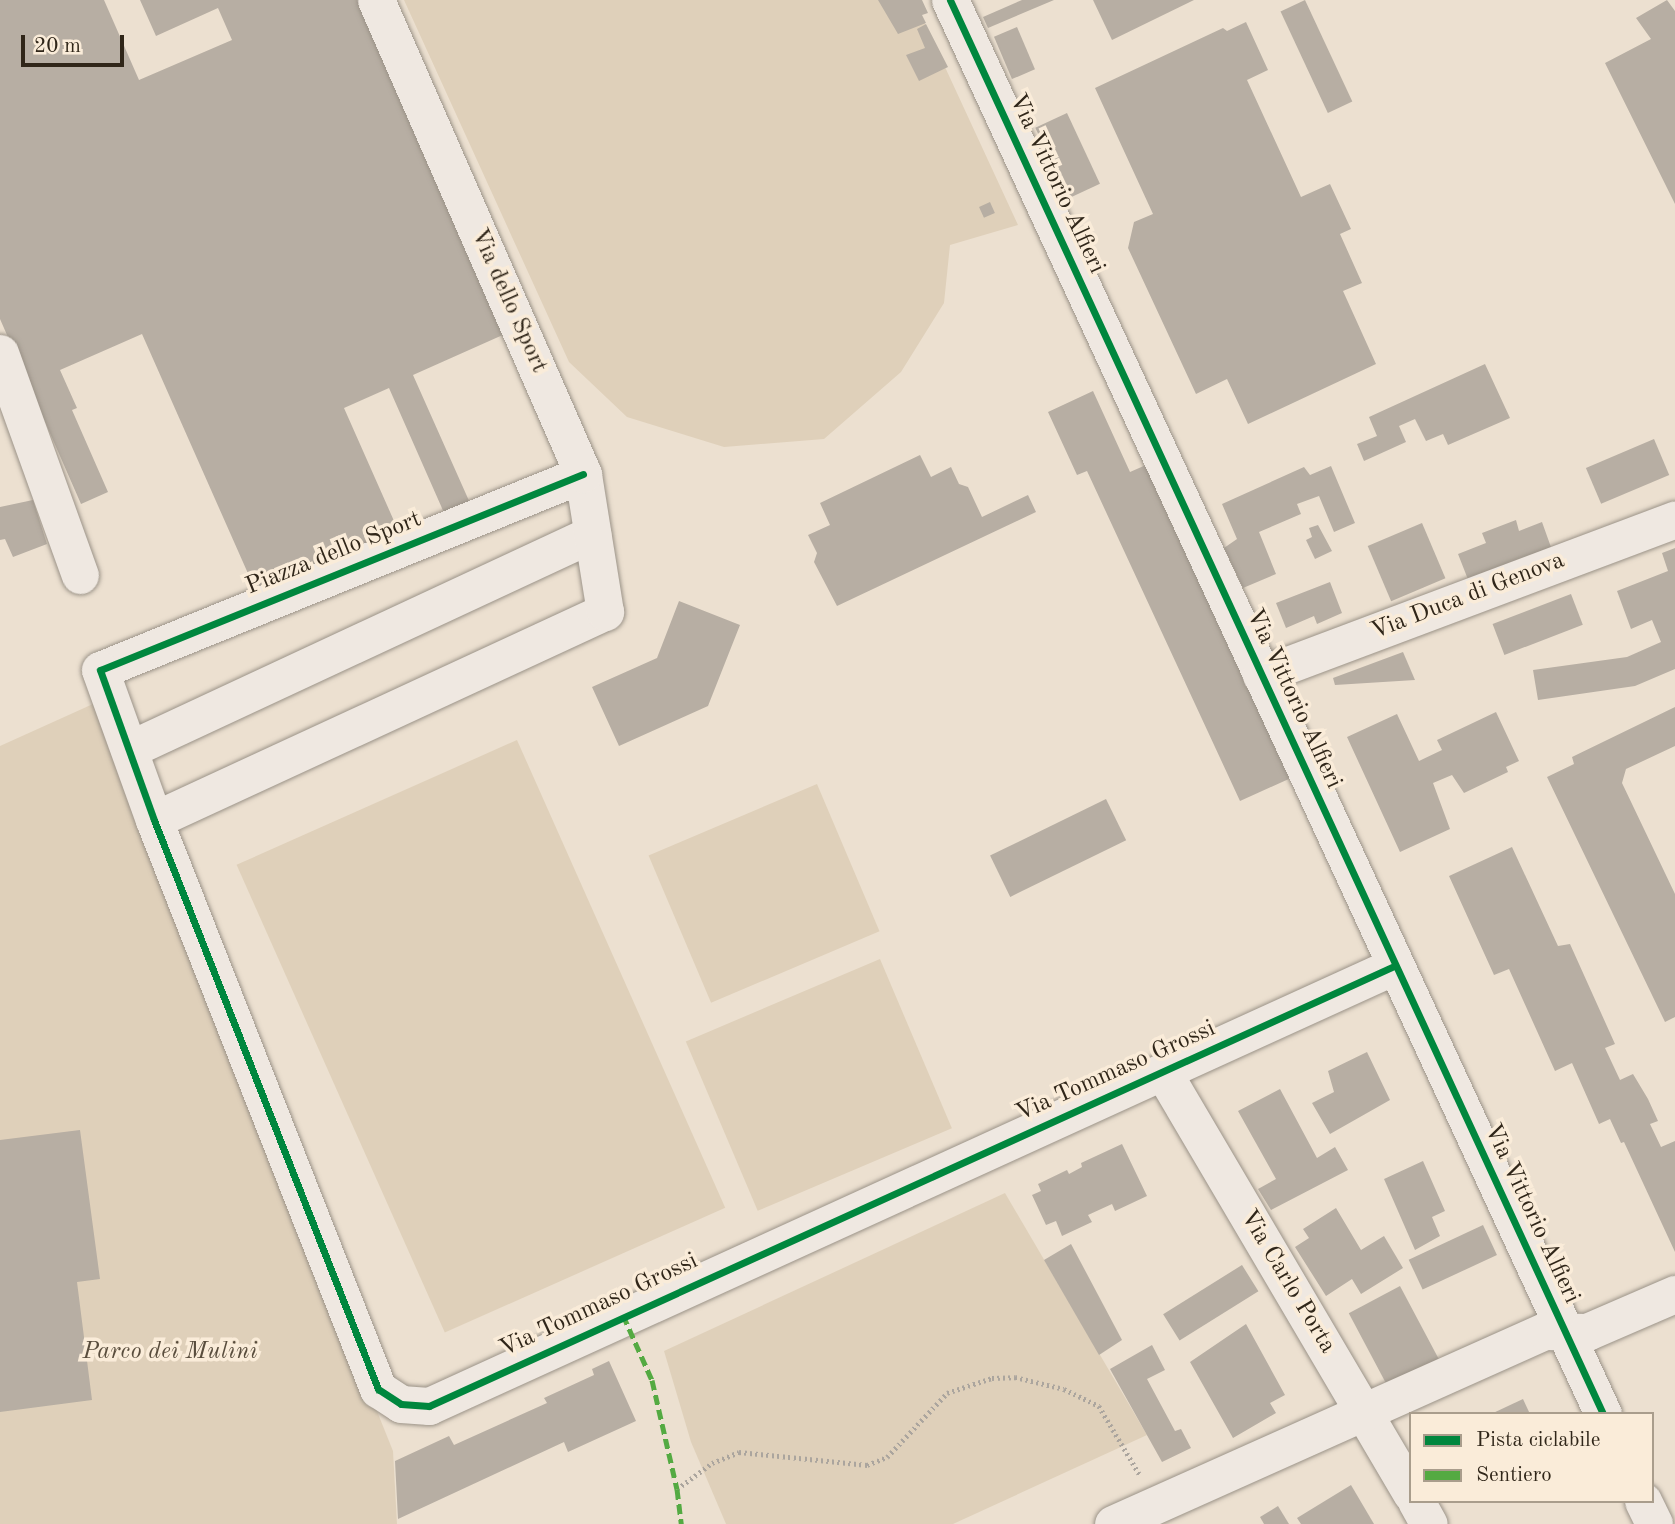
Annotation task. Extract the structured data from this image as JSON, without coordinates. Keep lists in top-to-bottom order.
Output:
{
  "streets": {
    "street": [
      "Via Vittorio Alfieri",
      "Via dello Sport",
      "Piazza dello Sport",
      "Via Duca di Genova",
      "Via Tommaso Grossi",
      "Via Carlo Porta"
    ]
  },
  "crossings": [
    ["Via Vittorio Alfieri", "Via Duca di Genova"],
    ["Via Vittorio Alfieri", "Via Tommaso Grossi"],
    ["Via dello Sport", "Piazza dello Sport"],
    ["Via dello Sport", "Via Tommaso Grossi"],
    ["Via Tommaso Grossi", "Via Carlo Porta"]
  ],
  "parks": ["Parco dei Mulini"],
  "legend": ["Pista ciclabile", "Sentiero"],
  "scale_bar": "20 m"
}
